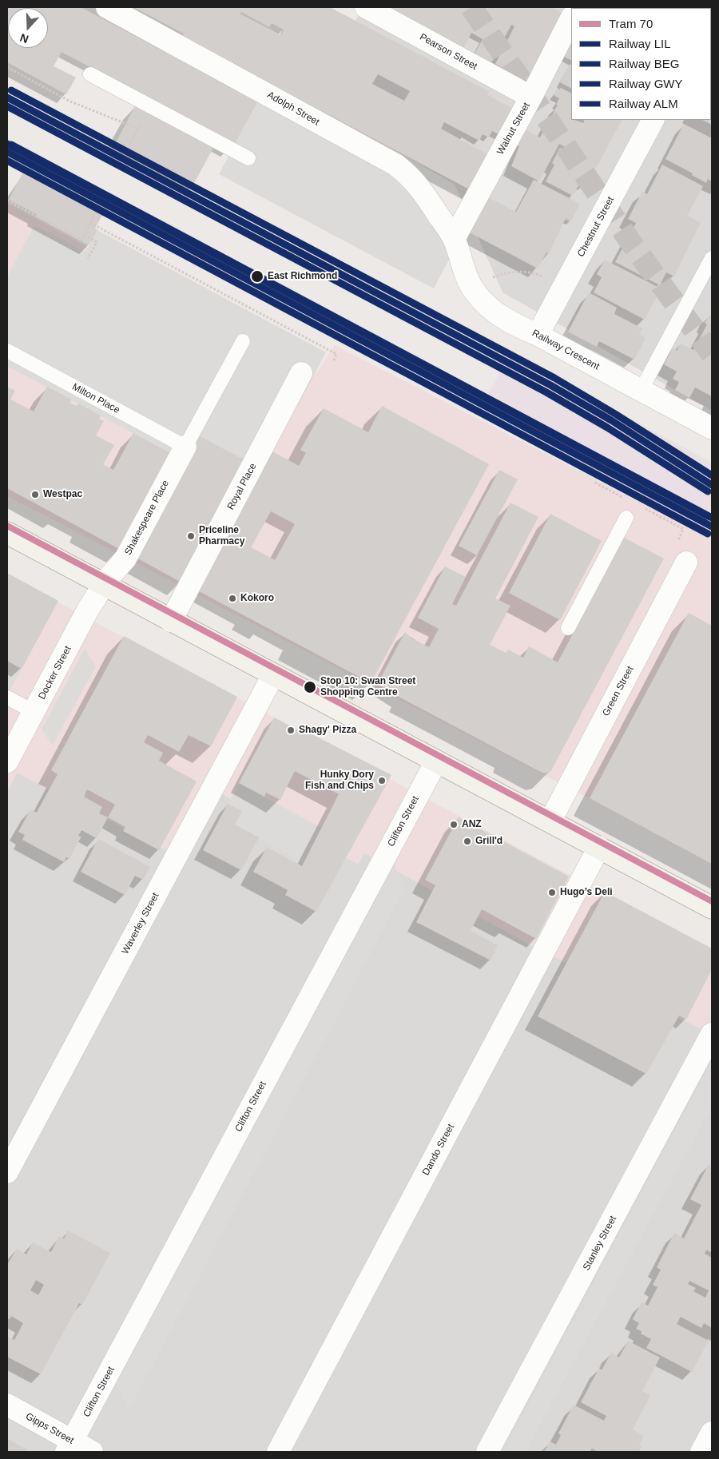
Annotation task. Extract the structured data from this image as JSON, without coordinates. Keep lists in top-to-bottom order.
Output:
{
  "streets": {
    "street": [
      "Pearson Street",
      "Adolph Street",
      "Walnut Street",
      "Chestnut Street",
      "Railway Crescent",
      "Royal Place",
      "Shakespeare Place",
      "Docker Street",
      "Green Street",
      "Clifton Street",
      "Waverley Street",
      "Dando Street",
      "Stanley Street",
      "Gipps Street"
    ],
    "lane": ["Milton Place"]
  },
  "crossings": [
    ["Pearson Street", "Walnut Street"],
    ["Adolph Street", "Walnut Street"],
    ["Adolph Street", "Railway Crescent"],
    ["Walnut Street", "Railway Crescent"],
    ["Chestnut Street", "Railway Crescent"],
    ["Milton Place", "Shakespeare Place"],
    ["Shakespeare Place", "Docker Street"],
    ["Clifton Street", "Gipps Street"]
  ],
  "places": [
    "East Richmond",
    "Westpac",
    "Priceline Pharmacy",
    "Kokoro",
    "Stop 10: Swan Street Shopping Centre",
    "Shagy' Pizza",
    "Hunky Dory Fish and Chips",
    "ANZ",
    "Grill'd",
    "Hugo’s Deli"
  ],
  "lines": [
    "rail line GWY",
    "rail line LIL",
    "rail line ALM",
    "rail line BEG",
    "tram line 70"
  ],
  "legend": [
    "Tram 70",
    "Railway LIL",
    "Railway BEG",
    "Railway GWY",
    "Railway ALM"
  ],
  "north": "bottom"
}
